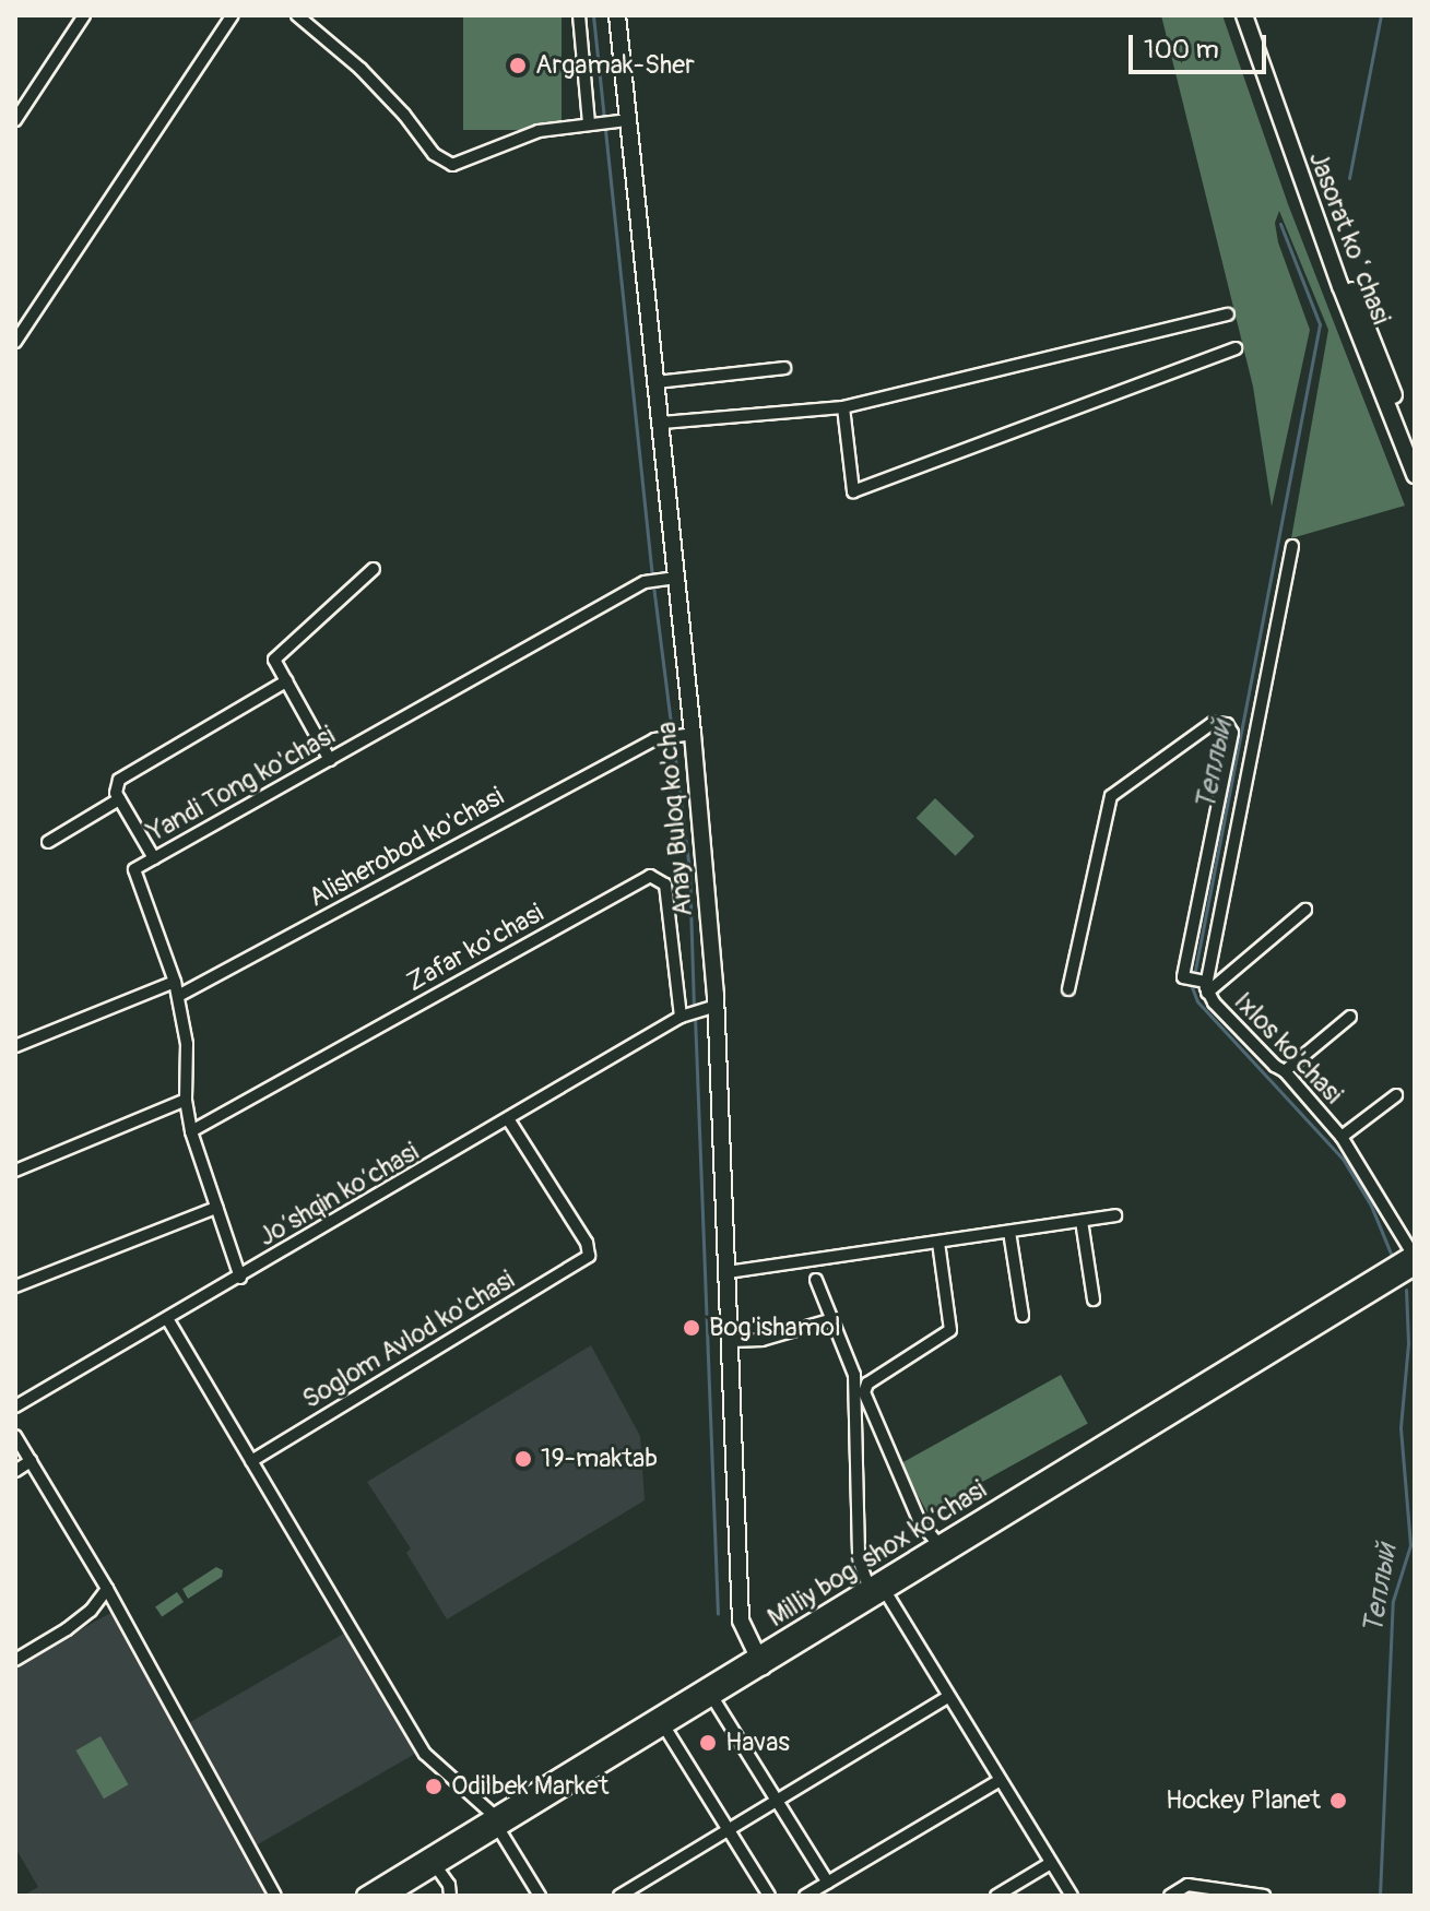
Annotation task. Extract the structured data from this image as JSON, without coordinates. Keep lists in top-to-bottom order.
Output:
{
  "streets": {
    "main road": ["Jasorat koʻchasi", "Anay Buloq ko'cha", "Milliy bog‘ shox ko‘chasi"],
    "street": [
      "Yandi Tong ko'chasi",
      "Alisherobod ko'chasi",
      "Zafar ko'chasi",
      "Ixlos ko'chasi",
      "Joʼshqin koʼchasi",
      "Soglom Avlod ko'chasi"
    ]
  },
  "crossings": [
    ["Yandi Tong ko'chasi", "Anay Buloq ko'cha"],
    ["Yandi Tong ko'chasi", "Alisherobod ko'chasi"],
    ["Yandi Tong ko'chasi", "Zafar ko'chasi"],
    ["Yandi Tong ko'chasi", "Joʼshqin koʼchasi"],
    ["Anay Buloq ko'cha", "Alisherobod ko'chasi"],
    ["Anay Buloq ko'cha", "Joʼshqin koʼchasi"],
    ["Anay Buloq ko'cha", "Milliy bog‘ shox ko‘chasi"],
    ["Zafar ko'chasi", "Joʼshqin koʼchasi"],
    ["Ixlos ko'chasi", "Milliy bog‘ shox ko‘chasi"],
    ["Joʼshqin koʼchasi", "Soglom Avlod ko'chasi"]
  ],
  "water": ["Теплый"],
  "places": [
    "Argamak-Sher",
    "Bog'ishamol",
    "19-maktab",
    "Havas",
    "Odilbek Market",
    "Hockey Planet"
  ],
  "scale_bar": "100 m"
}
